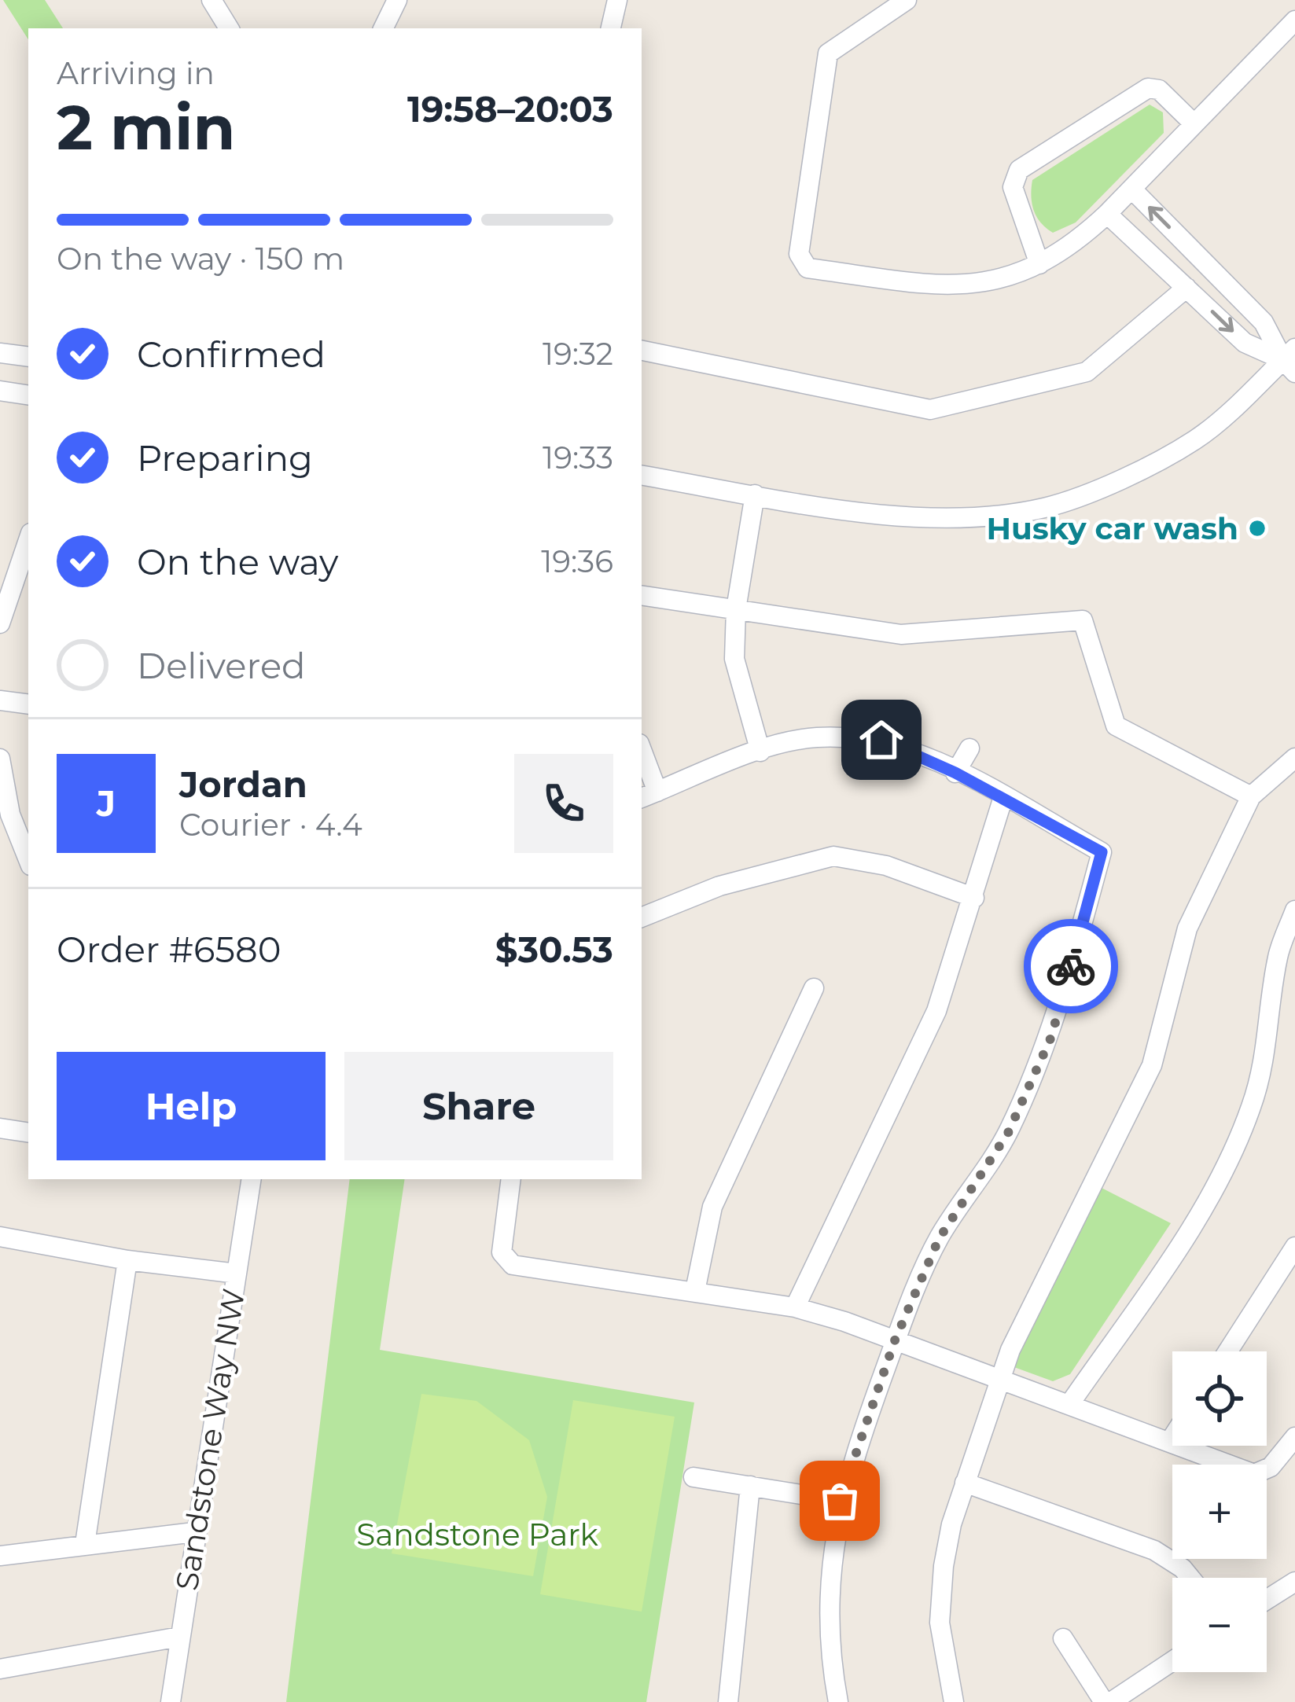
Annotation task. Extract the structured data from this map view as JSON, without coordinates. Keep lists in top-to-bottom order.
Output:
{
  "streets": {
    "street": ["Sandstone Way NW"]
  },
  "parks": ["Sandstone Park"],
  "places": ["Husky car wash"],
  "page": {
    "heading": ["2 min", "Arriving in", "19:58–20:03"],
    "panel": [
      "Jordan",
      "Courier · 4.4",
      "Order #6580",
      "$30.53"
    ],
    "bar": "On the way · 150 m",
    "list": [
      ["Confirmed", "19:32"],
      ["Preparing", "19:33"],
      ["On the way", "19:36"],
      "Delivered"
    ],
    "round": "J",
    "buttons": ["Help", "Share"],
    "map_buttons": ["+", "−"]
  }
}
